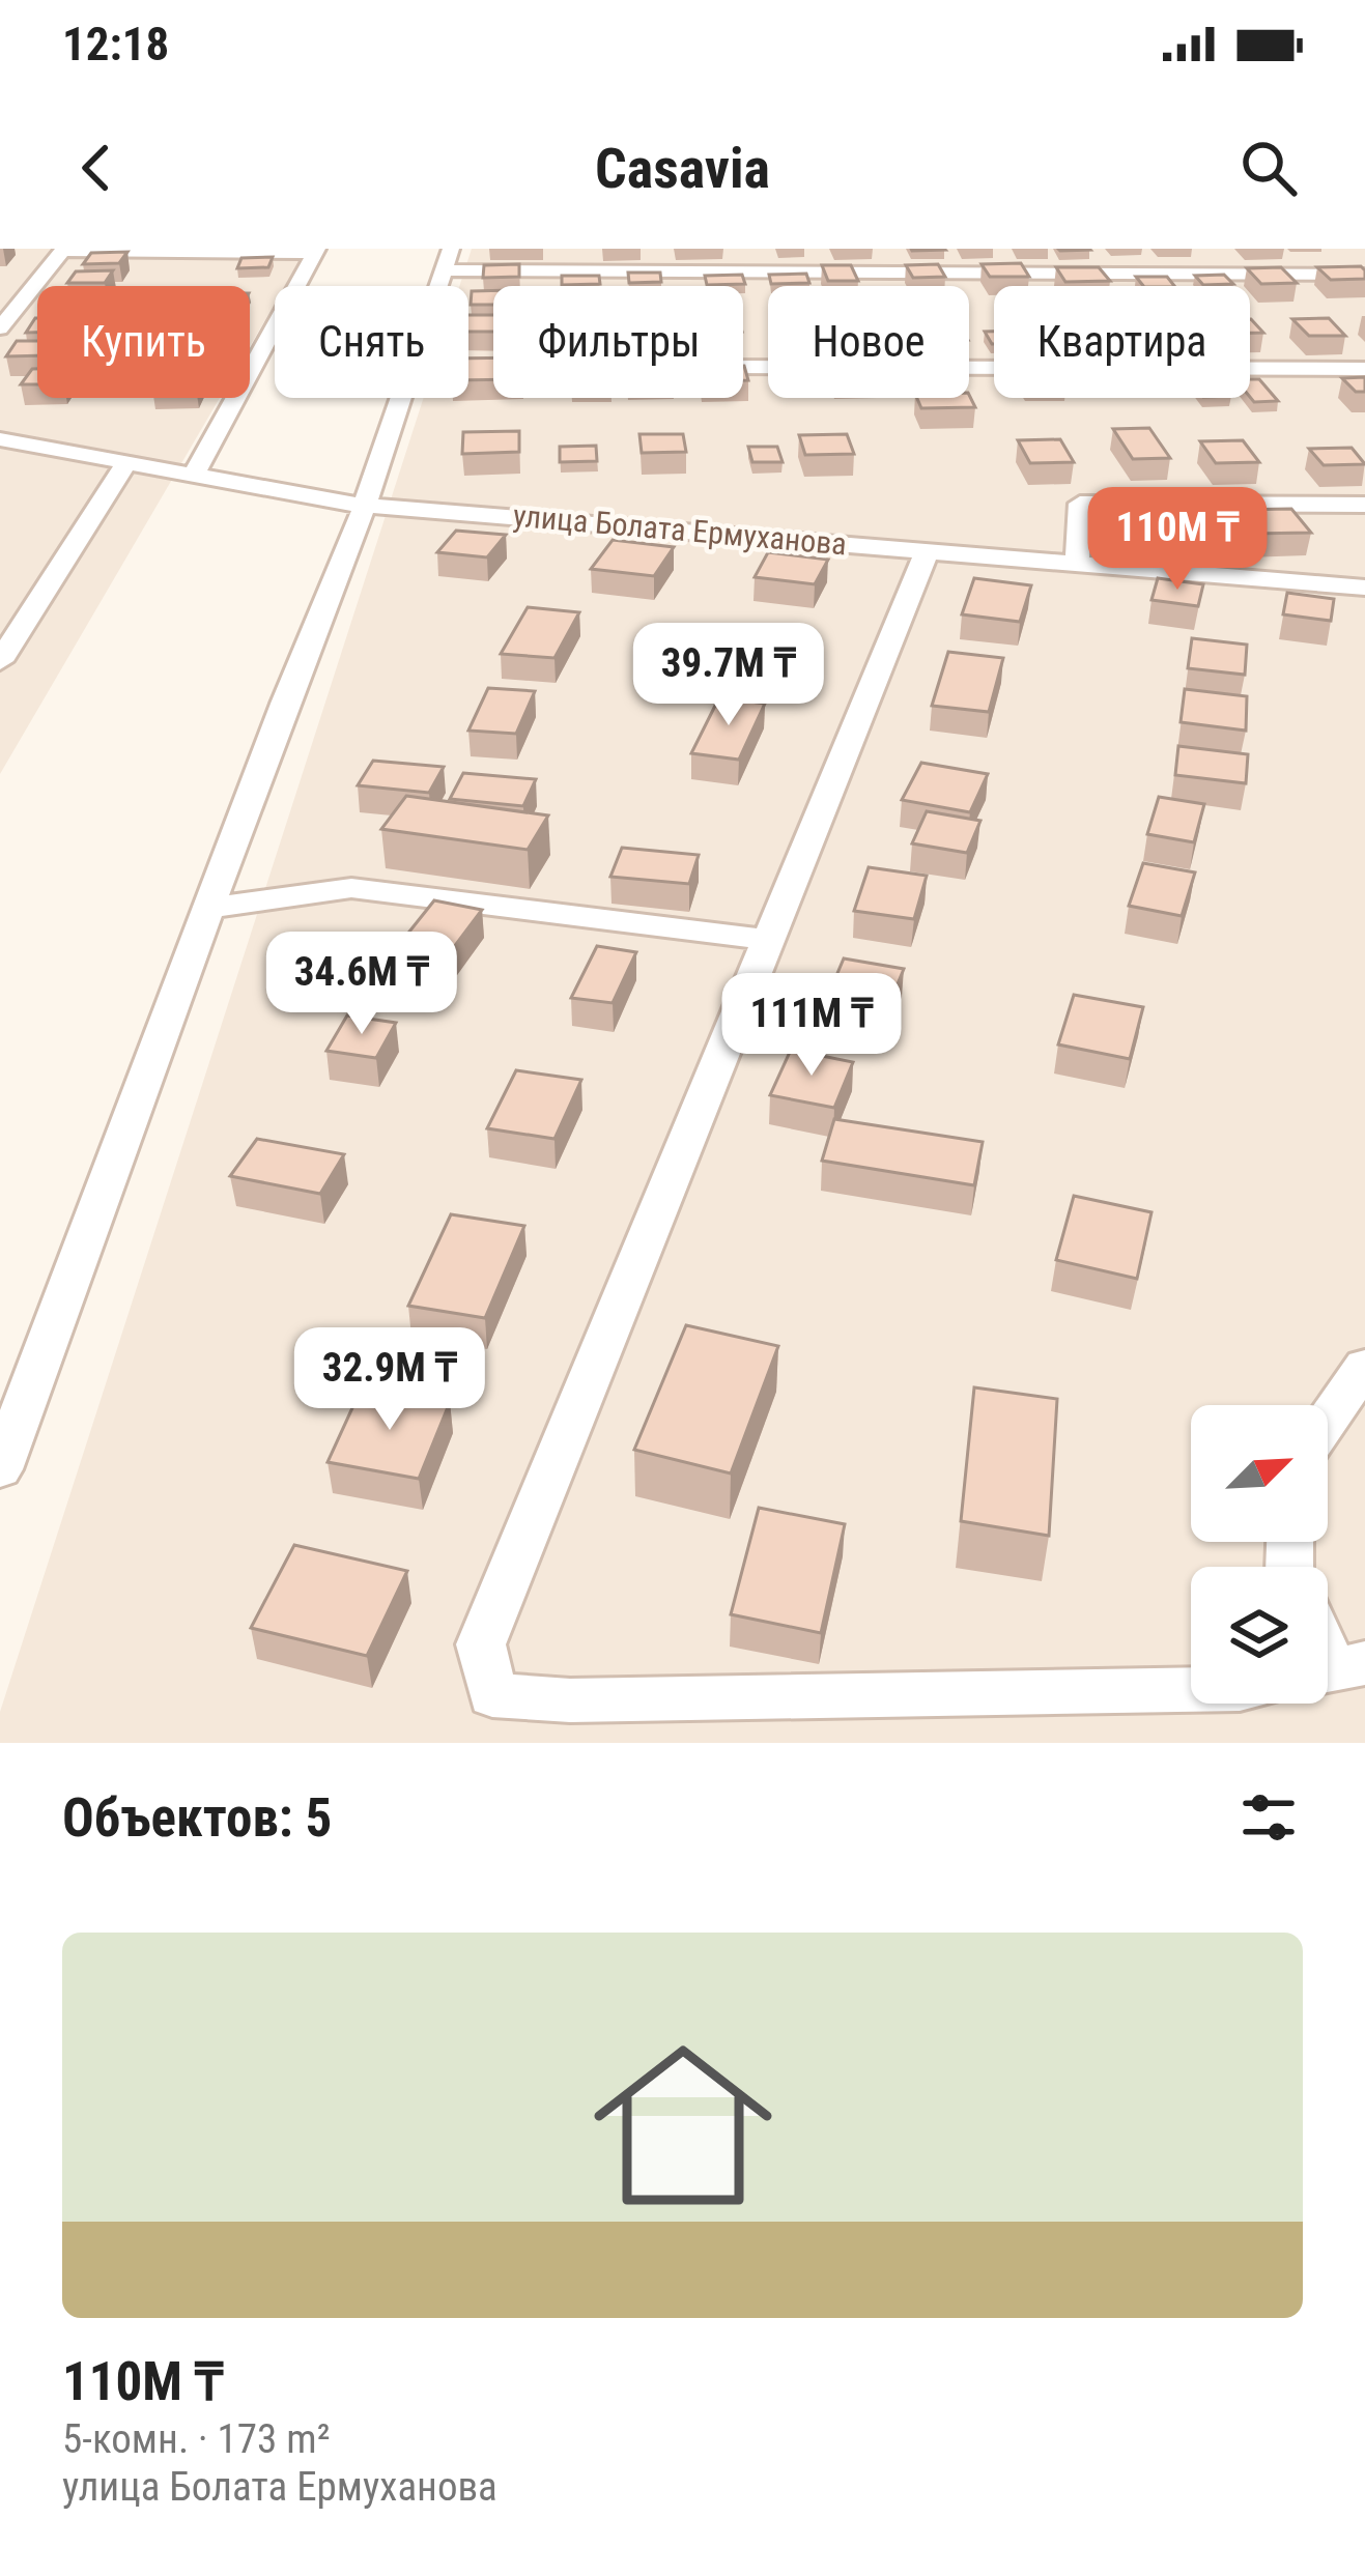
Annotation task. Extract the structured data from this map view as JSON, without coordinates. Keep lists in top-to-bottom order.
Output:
{
  "streets": {
    "street": ["улица Болата Ермуханова"]
  },
  "north": "top right",
  "page": {
    "status": "12:18",
    "header": "Casavia",
    "chip": [
      "Купить",
      "Снять",
      "Фильтры",
      "Новое",
      "Квартира"
    ],
    "price": [
      "110M ₸",
      "39.7M ₸",
      "34.6M ₸",
      "111M ₸",
      "32.9M ₸"
    ],
    "heading": "Объектов: 5",
    "list": [
      {
        "name": "110M ₸",
        "note": "5-комн. · 173 m² · улица Болата Ермуханова"
      }
    ]
  }
}
